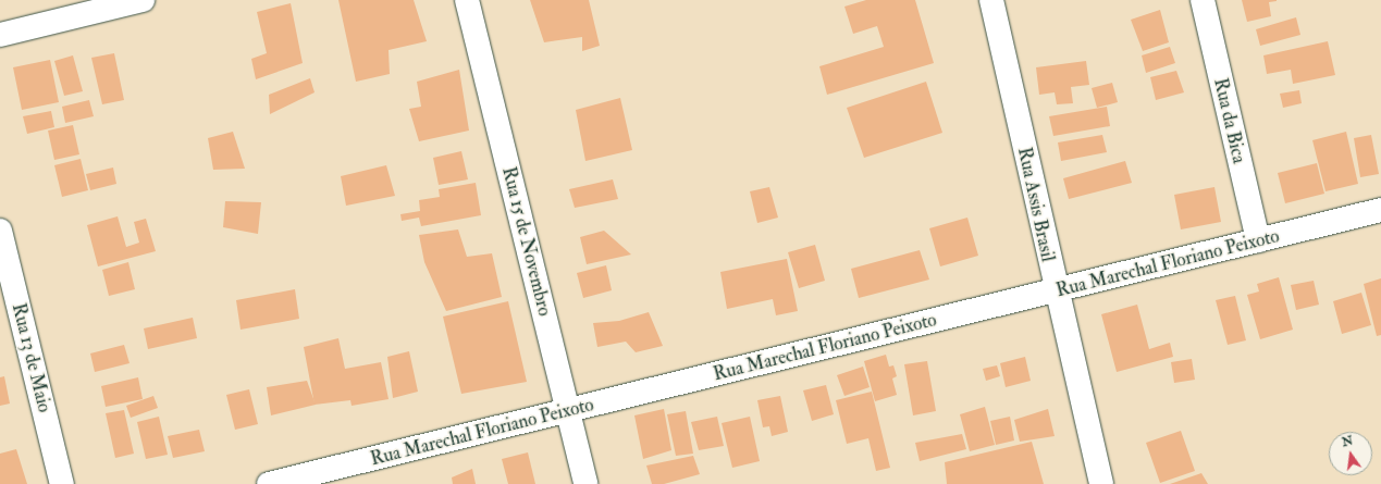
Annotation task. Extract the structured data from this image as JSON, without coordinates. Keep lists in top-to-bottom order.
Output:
{
  "streets": {
    "street": [
      "Rua da Bica",
      "Rua Assis Brasil",
      "Rua 15 de Novembro",
      "Rua Marechal Floriano Peixoto",
      "Rua 13 de Maio"
    ]
  },
  "crossings": [
    ["Rua da Bica", "Rua Marechal Floriano Peixoto"],
    ["Rua Assis Brasil", "Rua Marechal Floriano Peixoto"],
    ["Rua 15 de Novembro", "Rua Marechal Floriano Peixoto"]
  ],
  "north": "top"
}
